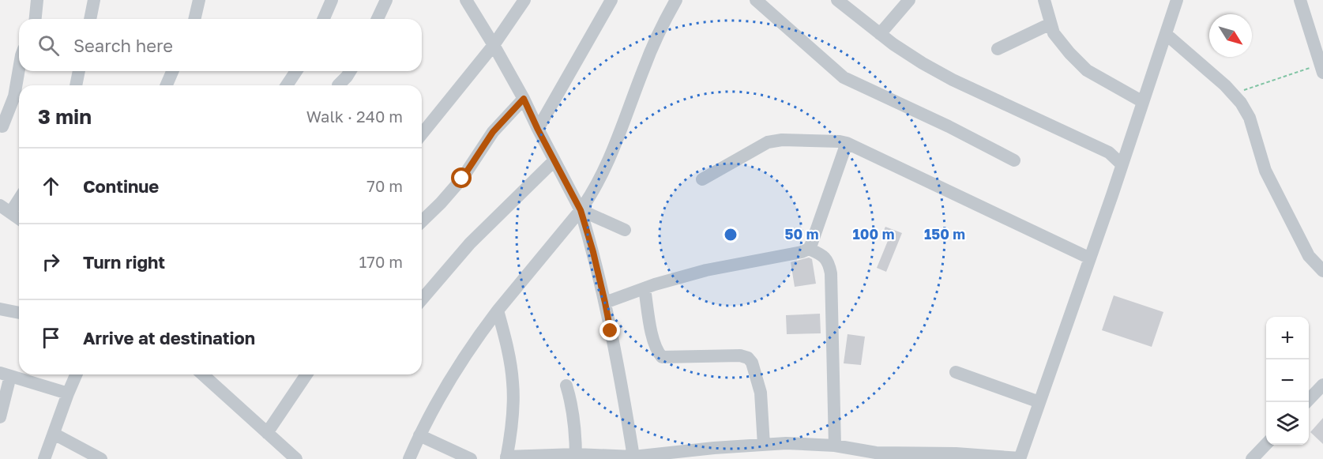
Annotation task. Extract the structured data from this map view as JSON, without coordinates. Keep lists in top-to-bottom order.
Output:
{
  "north": "bottom right",
  "page": {
    "search": "Search here",
    "heading": ["3 min", "Walk · 240 m"],
    "list": [
      ["Continue", "70 m"],
      ["Turn right", "170 m"],
      "Arrive at destination"
    ],
    "map_buttons": ["+", "−"]
  },
  "rings": ["50 m", "100 m", "150 m"]
}
